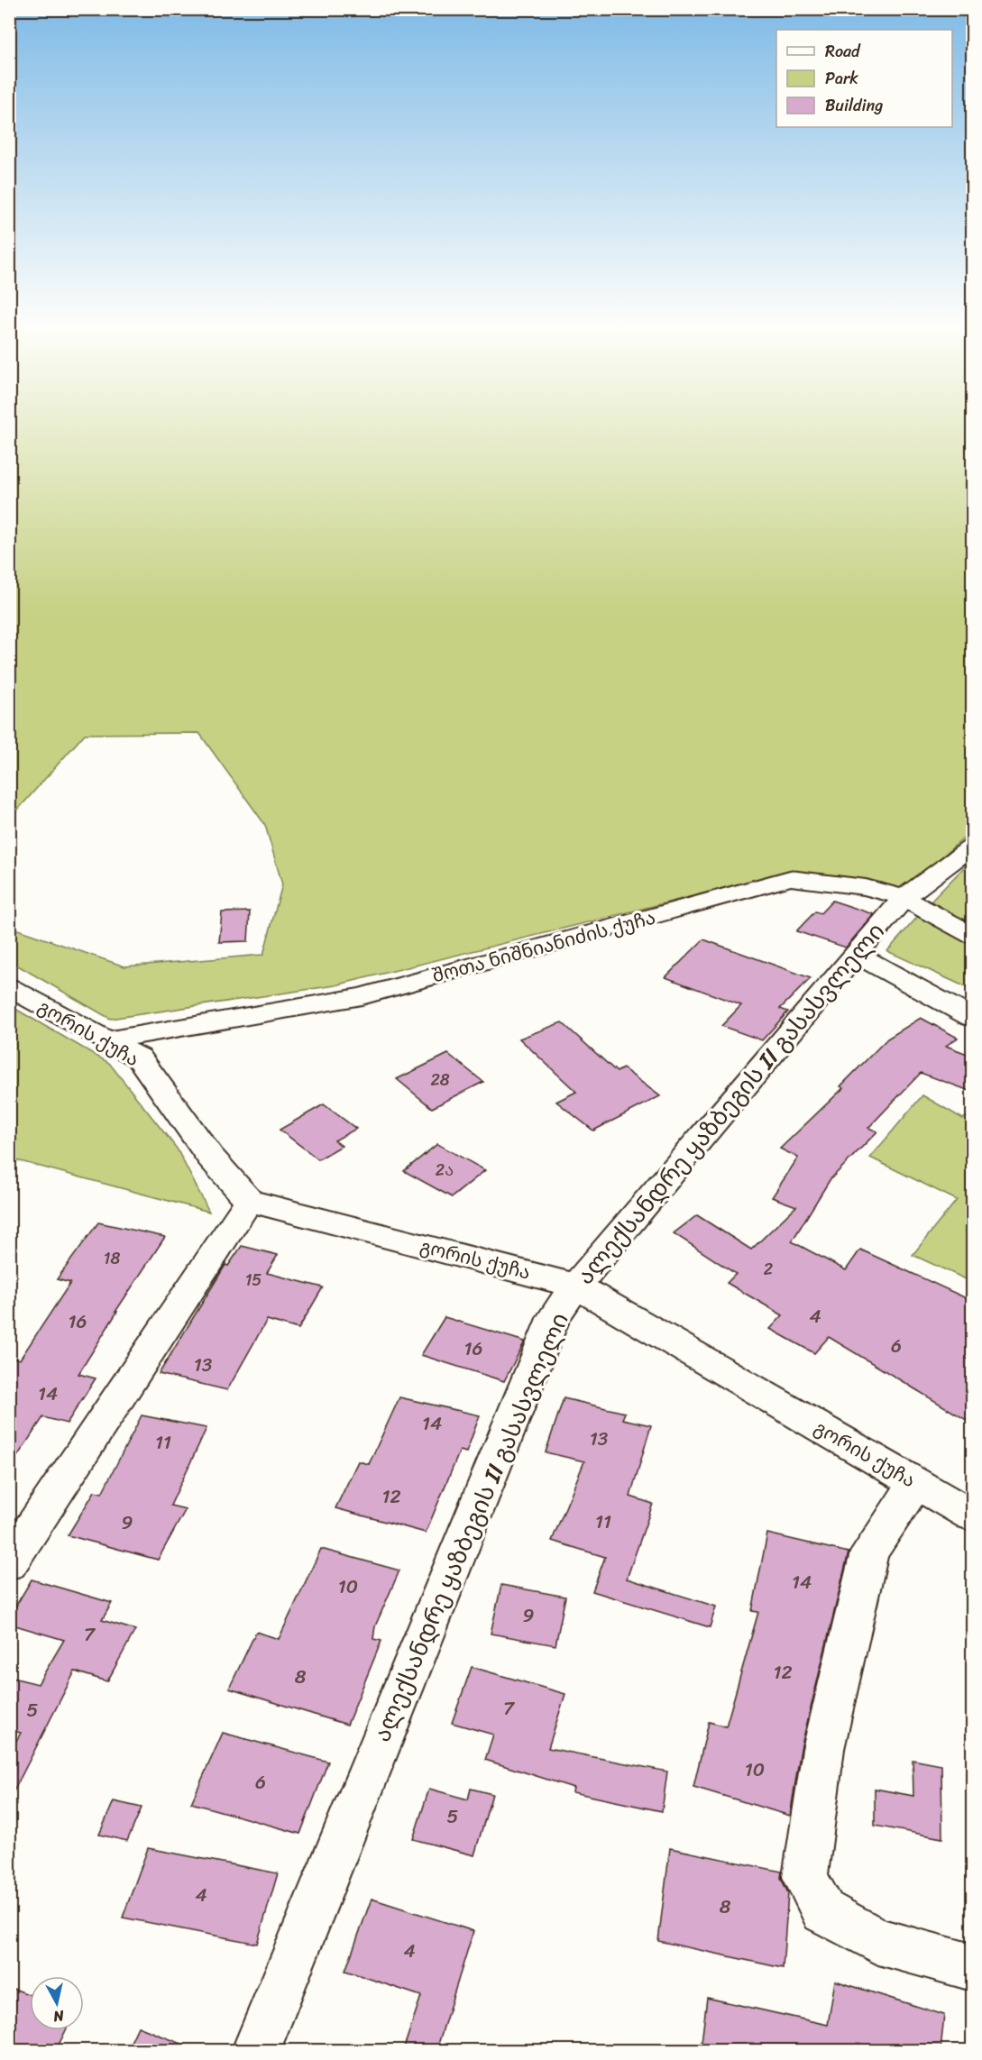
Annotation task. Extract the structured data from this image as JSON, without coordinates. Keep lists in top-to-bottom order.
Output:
{
  "streets": {
    "street": ["შოთა ნიშნიანიძის ქუჩა", "გორის ქუჩა", "ალექსანდრე ყაზბეგის II გასასვლელი"]
  },
  "crossings": [
    ["შოთა ნიშნიანიძის ქუჩა", "გორის ქუჩა"],
    ["შოთა ნიშნიანიძის ქუჩა", "ალექსანდრე ყაზბეგის II გასასვლელი"],
    ["გორის ქუჩა", "ალექსანდრე ყაზბეგის II გასასვლელი"]
  ],
  "house_numbers": [
    "28",
    "2ა",
    "18",
    "2",
    "15",
    "4",
    "16",
    "6",
    "16",
    "13",
    "14",
    "14",
    "13",
    "11",
    "12",
    "11",
    "9",
    "14",
    "10",
    "9",
    "7",
    "12",
    "8",
    "7",
    "5",
    "10",
    "6",
    "5",
    "4",
    "8",
    "4"
  ],
  "legend": ["Road", "Park", "Building"],
  "north": "bottom"
}
